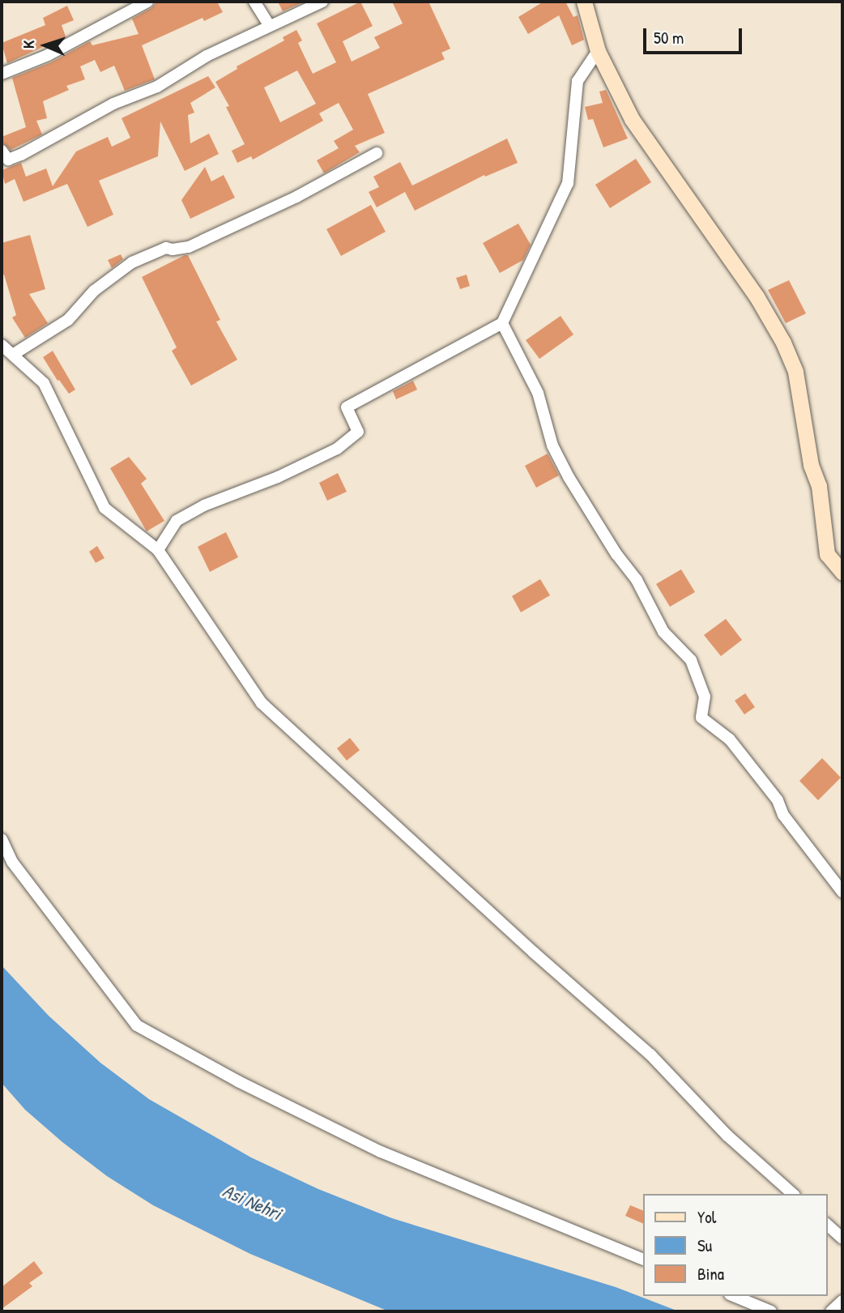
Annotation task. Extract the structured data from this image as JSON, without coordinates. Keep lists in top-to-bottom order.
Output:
{
  "water": ["Asi Nehri"],
  "legend": ["Yol", "Su", "Bina"],
  "scale_bar": "50 m",
  "north": "left"
}
